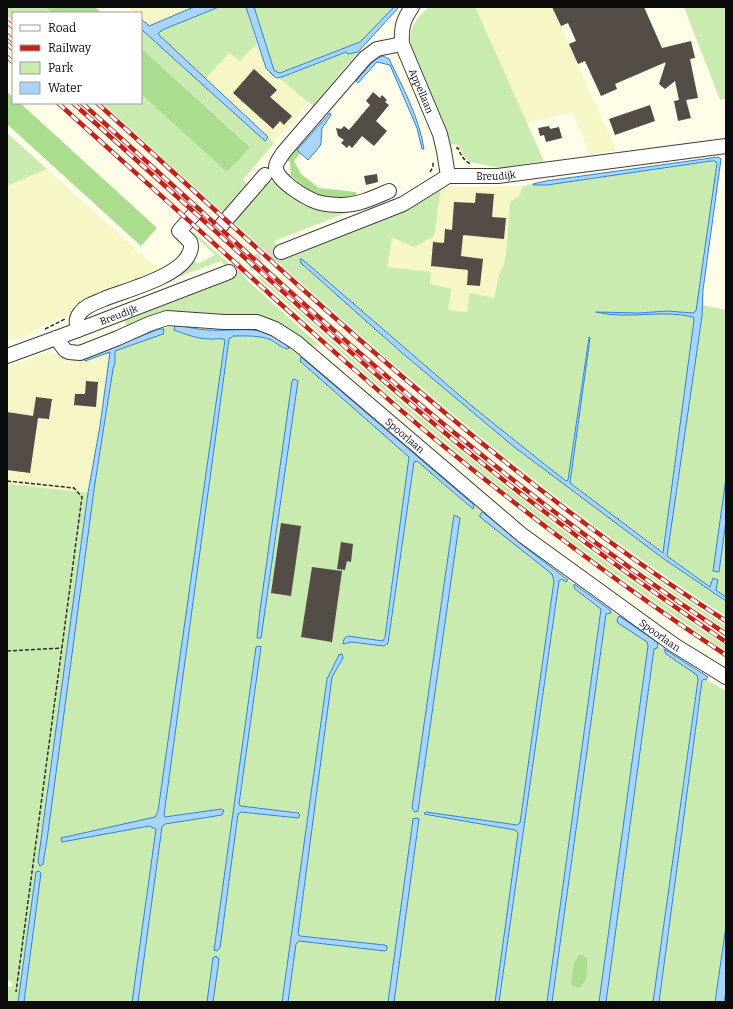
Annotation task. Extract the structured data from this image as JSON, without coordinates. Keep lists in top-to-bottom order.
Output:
{
  "streets": {
    "street": ["Appellaan", "Breudijk", "Spoorlaan"]
  },
  "crossings": [
    ["Appellaan", "Breudijk"],
    ["Breudijk", "Spoorlaan"]
  ],
  "legend": [
    "Road",
    "Railway",
    "Park",
    "Water"
  ]
}
